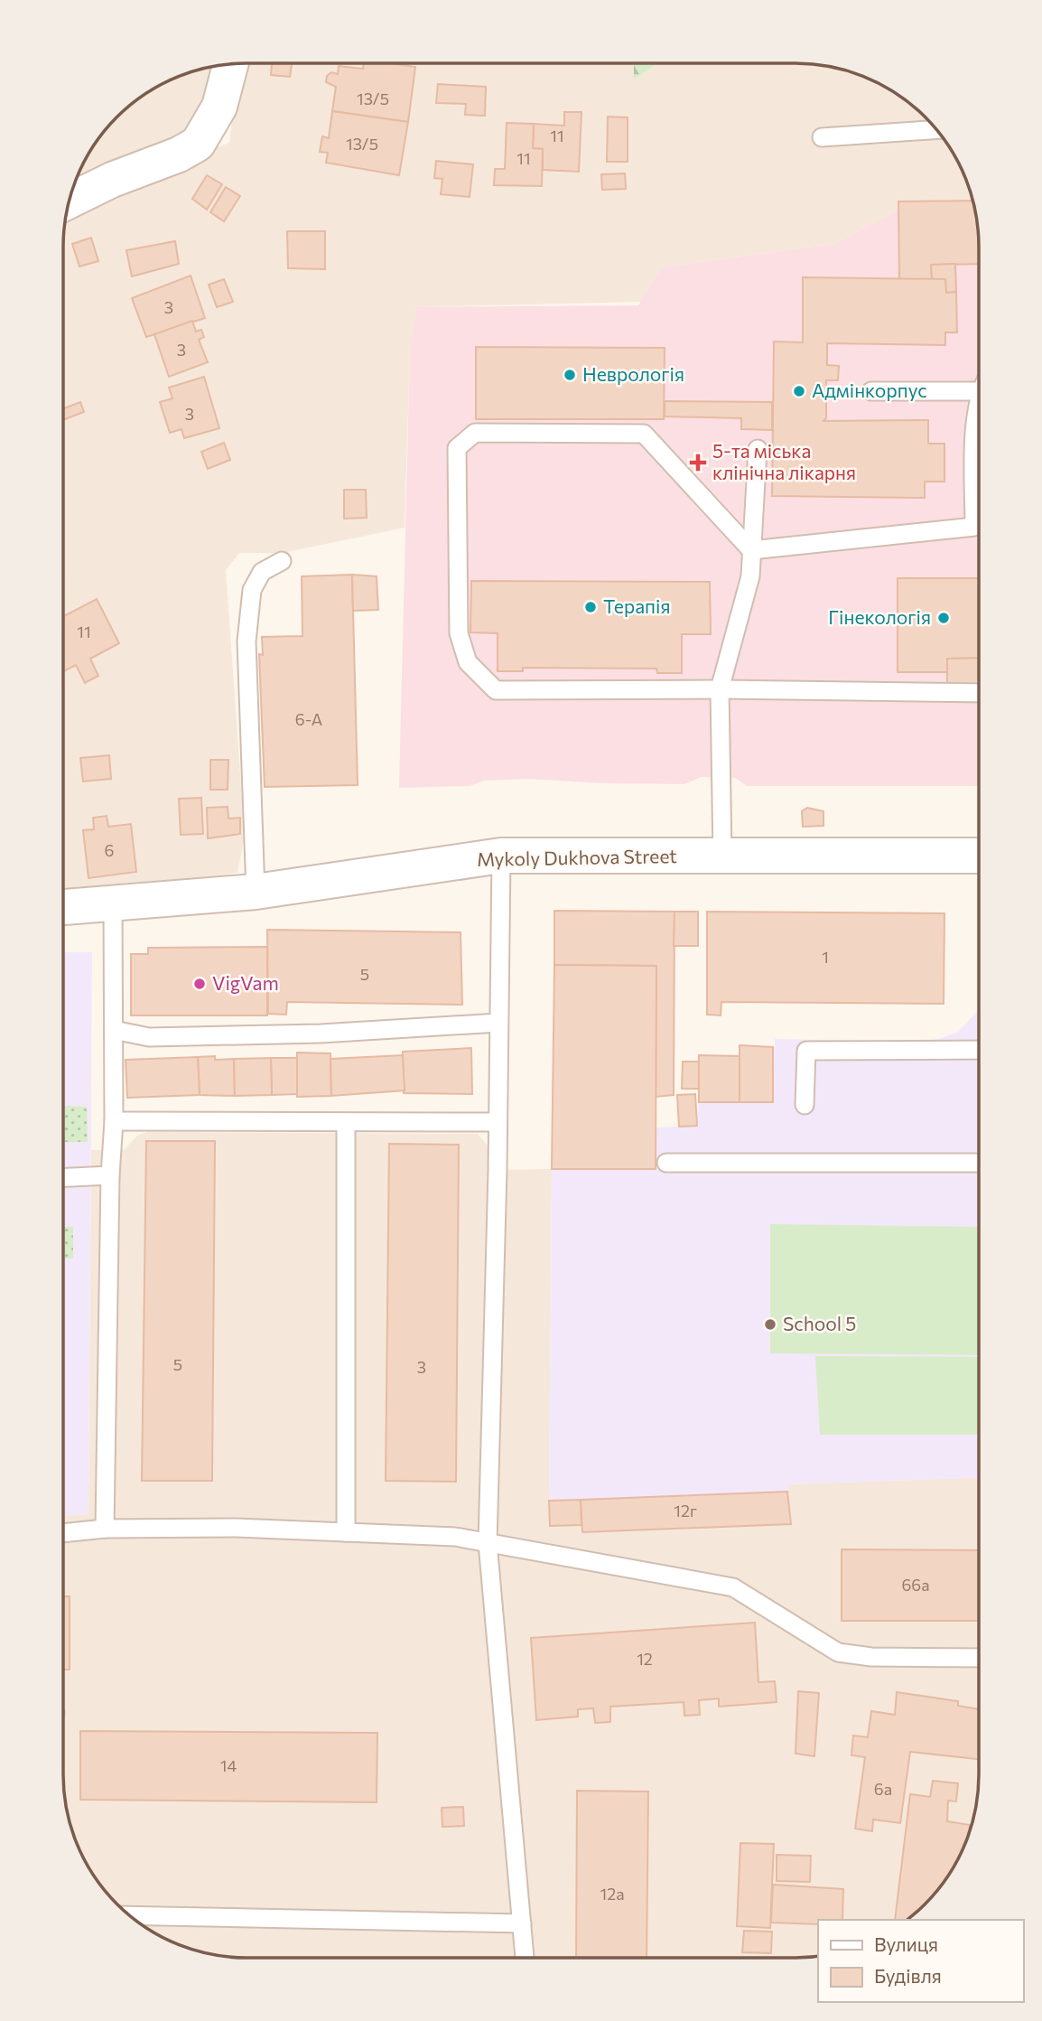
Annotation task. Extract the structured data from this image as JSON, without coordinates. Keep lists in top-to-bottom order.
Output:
{
  "streets": {
    "street": ["Mykoly Dukhova Street"]
  },
  "places": {
    "other": [
      "Неврологія",
      "Адмінкорпус",
      "Терапія",
      "Гінекологія",
      "VigVam",
      "School 5"
    ],
    "health": ["5-та міська клінічна лікарня"]
  },
  "house_numbers": [
    "13/5",
    "11",
    "13/5",
    "11",
    "3",
    "3",
    "3",
    "11",
    "6-А",
    "6",
    "1",
    "5",
    "5",
    "3",
    "12г",
    "66а",
    "12",
    "14",
    "6а",
    "12а"
  ],
  "legend": ["Вулиця", "Будівля"]
}
